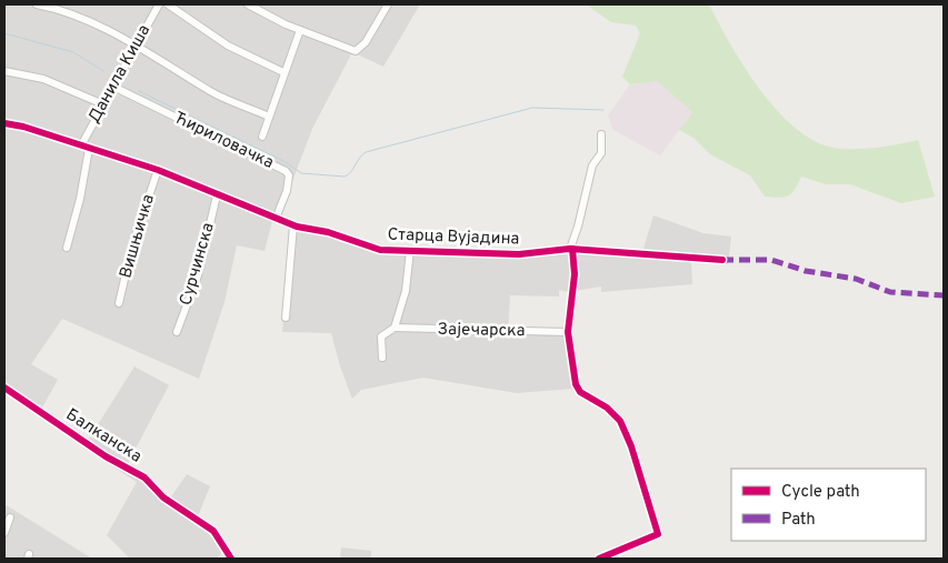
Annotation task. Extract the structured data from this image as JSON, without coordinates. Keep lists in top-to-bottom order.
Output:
{
  "streets": {
    "street": [
      "Данила Киша",
      "Ћириловачка",
      "Вишњичка",
      "Старца Вујадина",
      "Сурчинска",
      "Зајечарска",
      "Балканска"
    ]
  },
  "crossings": [
    ["Данила Киша", "Ћириловачка"],
    ["Данила Киша", "Старца Вујадина"],
    ["Ћириловачка", "Старца Вујадина"],
    ["Вишњичка", "Старца Вујадина"],
    ["Старца Вујадина", "Сурчинска"]
  ],
  "legend": ["Cycle path", "Path"]
}
